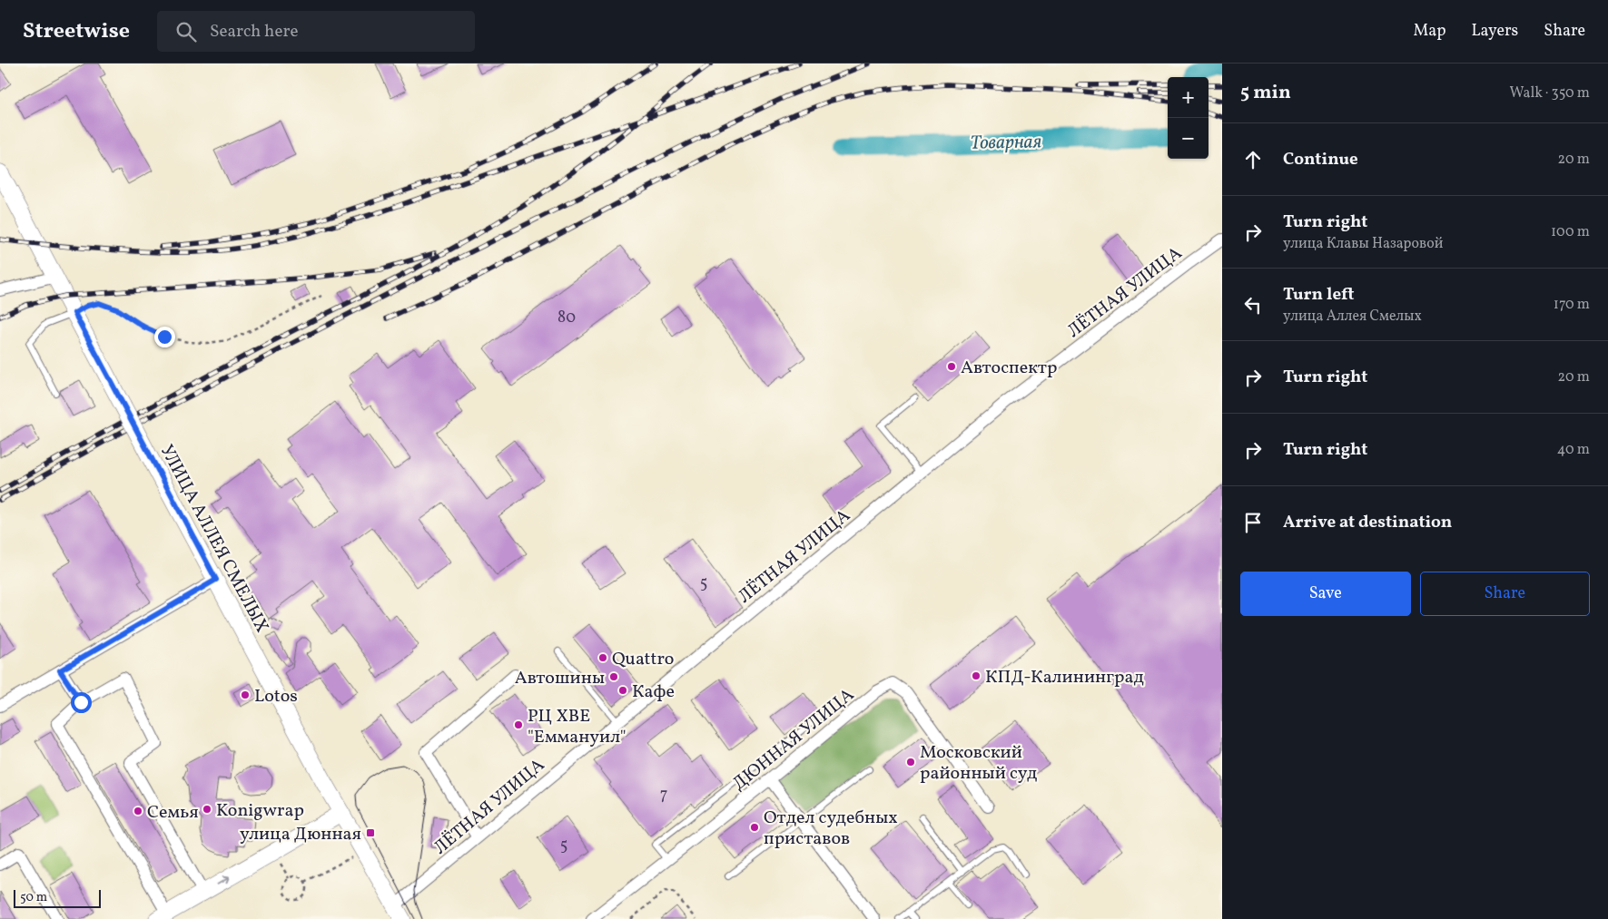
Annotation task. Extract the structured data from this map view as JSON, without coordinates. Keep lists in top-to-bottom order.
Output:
{
  "streets": {
    "main road": ["УЛИЦА АЛЛЕЯ СМЕЛЫХ"],
    "street": ["ЛЁТНАЯ УЛИЦА", "ДЮННАЯ УЛИЦА"]
  },
  "crossings": [
    ["ЛЁТНАЯ УЛИЦА", "УЛИЦА АЛЛЕЯ СМЕЛЫХ"]
  ],
  "water": ["Товарная"],
  "places": {
    "other": [
      "Автоспектр",
      "Quattro",
      "КПД-Калининград",
      "Автошины",
      "Кафе",
      "Lotos",
      "РЦ ХВЕ \"Еммануил\"",
      "Московский районный суд",
      "Konigwrap",
      "Семья",
      "Отдел судебных приставов"
    ],
    "transit": ["улица Дюнная"]
  },
  "house_numbers": [
    "80",
    "5",
    "7",
    "5"
  ],
  "scale_bar": "50 m",
  "page": {
    "header": "Streetwise",
    "search": "Search here",
    "nav": ["Map", "Layers", "Share"],
    "heading": ["5 min", "Walk · 350 m"],
    "map_buttons": ["+", "−"],
    "list": [
      ["Continue", "20 m"],
      ["Turn right", "улица Клавы Назаровой", "100 m"],
      ["Turn left", "улица Аллея Смелых", "170 m"],
      ["Turn right", "20 m"],
      ["Turn right", "40 m"],
      "Arrive at destination"
    ],
    "buttons": ["Save", "Share"],
    "scale": "50 m"
  }
}
